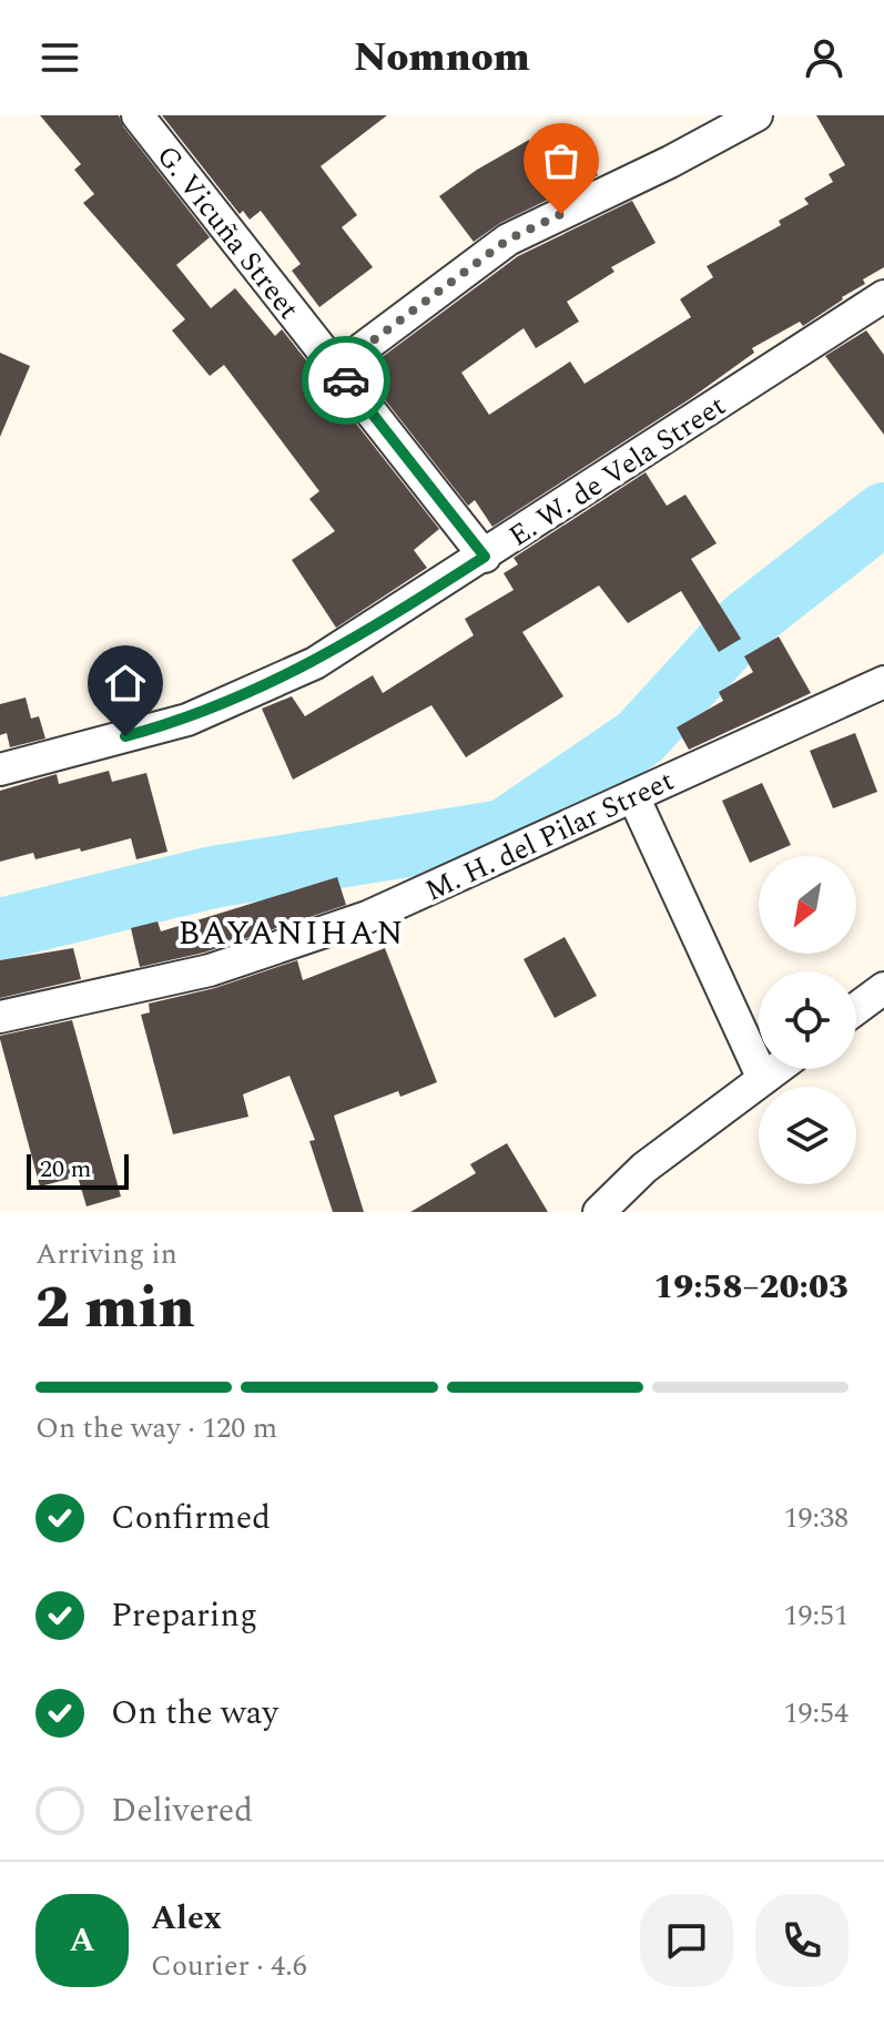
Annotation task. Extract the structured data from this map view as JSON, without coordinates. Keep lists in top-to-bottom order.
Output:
{
  "streets": {
    "street": ["G. Vicuña Street", "E. W. de Vela Street", "M. H. del Pilar Street"]
  },
  "crossings": [
    ["G. Vicuña Street", "E. W. de Vela Street"]
  ],
  "districts": ["BAYANIHAN"],
  "scale_bar": "20 m",
  "north": "bottom left",
  "page": {
    "header": "Nomnom",
    "scale": "20 m",
    "heading": ["2 min", "Arriving in", "19:58–20:03"],
    "panel": ["Alex", "Courier · 4.6"],
    "bar": "On the way · 120 m",
    "list": [
      ["Confirmed", "19:38"],
      ["Preparing", "19:51"],
      ["On the way", "19:54"],
      "Delivered"
    ],
    "round": "A"
  }
}
